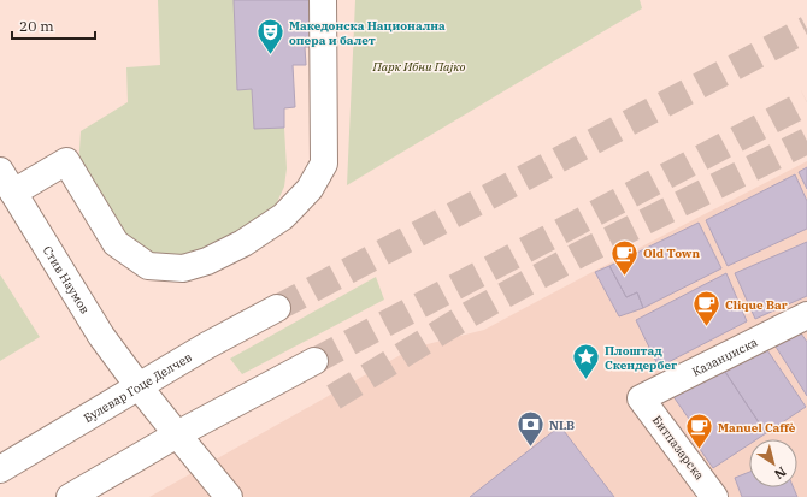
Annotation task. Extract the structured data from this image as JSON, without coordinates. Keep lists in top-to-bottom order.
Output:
{
  "streets": {
    "street": [
      "Стив Наумов",
      "Казанџиска",
      "Булевар Гоце Делчев",
      "Битпазарска"
    ]
  },
  "crossings": [
    ["Стив Наумов", "Булевар Гоце Делчев"],
    ["Казанџиска", "Битпазарска"]
  ],
  "parks": ["Парк Ибни Пајко"],
  "places": {
    "theatre": ["Македонска Национална опера и балет"],
    "cafe": ["Old Town", "Clique Bar", "Manuel Caffè"],
    "place": ["Плоштад Скендербег"],
    "bank": ["NLB"]
  },
  "scale_bar": "20 m",
  "north": "bottom right"
}
